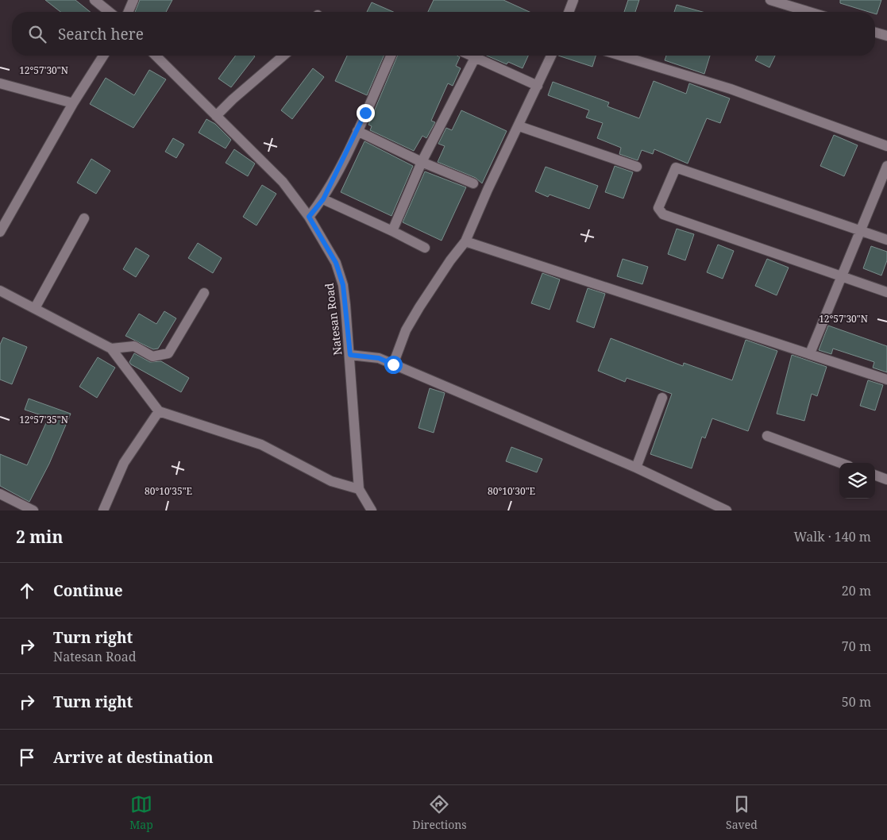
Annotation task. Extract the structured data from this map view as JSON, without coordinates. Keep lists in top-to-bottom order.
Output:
{
  "streets": {
    "street": ["Natesan Road"]
  },
  "page": {
    "search": "Search here",
    "heading": ["2 min", "Walk · 140 m"],
    "list": [
      ["Continue", "20 m"],
      ["Turn right", "Natesan Road", "70 m"],
      ["Turn right", "50 m"],
      "Arrive at destination"
    ],
    "nav": ["Map", "Directions", "Saved"]
  },
  "coordinates": [
    "12°57'30\"N",
    "12°57'35\"N",
    "80°10'35\"E",
    "80°10'30\"E"
  ]
}
